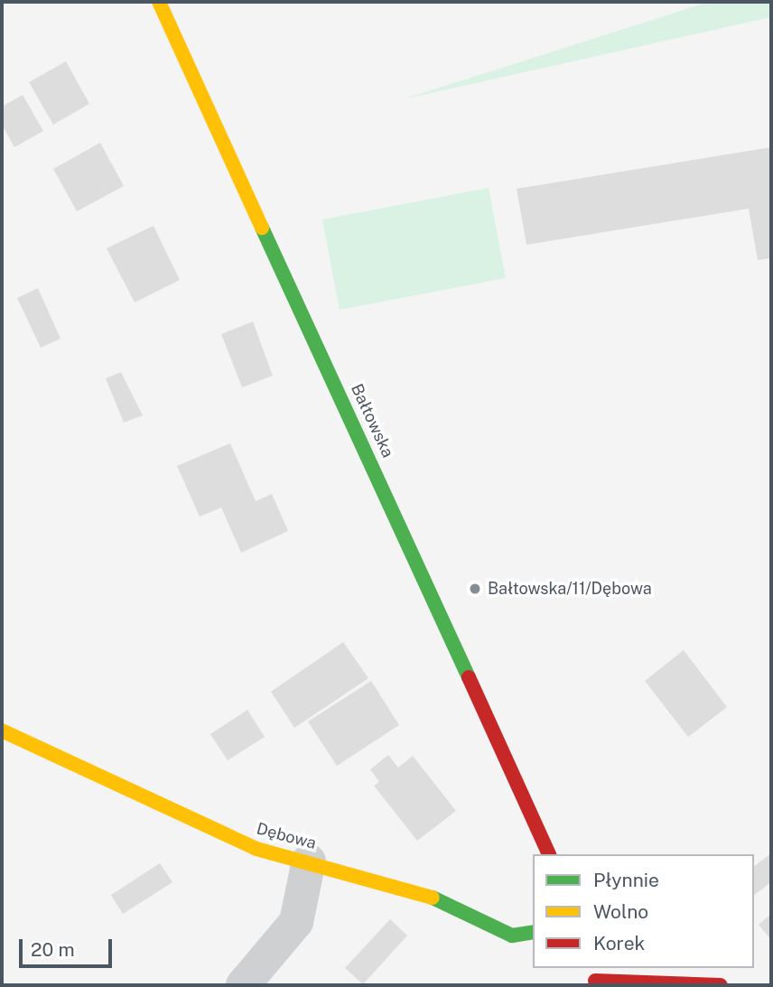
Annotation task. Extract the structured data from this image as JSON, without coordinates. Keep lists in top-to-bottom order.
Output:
{
  "streets": {
    "main road": ["Bałtowska", "Dębowa"]
  },
  "places": ["Bałtowska/11/Dębowa"],
  "legend": ["Płynnie", "Wolno", "Korek"],
  "scale_bar": "20 m"
}
